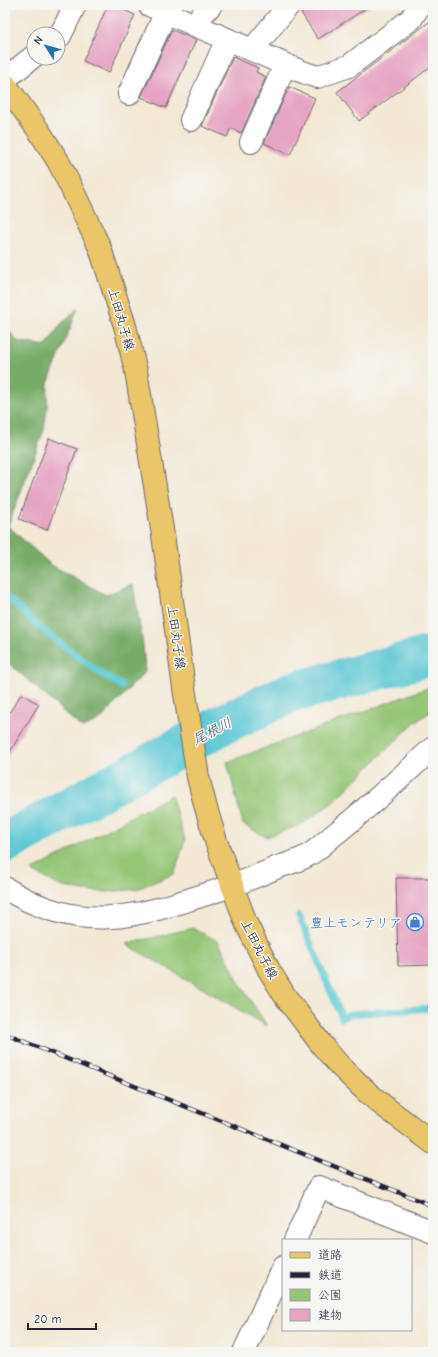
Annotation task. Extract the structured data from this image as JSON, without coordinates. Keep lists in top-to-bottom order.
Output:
{
  "streets": {
    "main road": ["上田丸子線"]
  },
  "water": ["尾根川"],
  "places": {
    "shop": ["豊上モンテリア"]
  },
  "legend": [
    "道路",
    "鉄道",
    "公園",
    "建物"
  ],
  "scale_bar": "20 m",
  "north": "top left"
}
